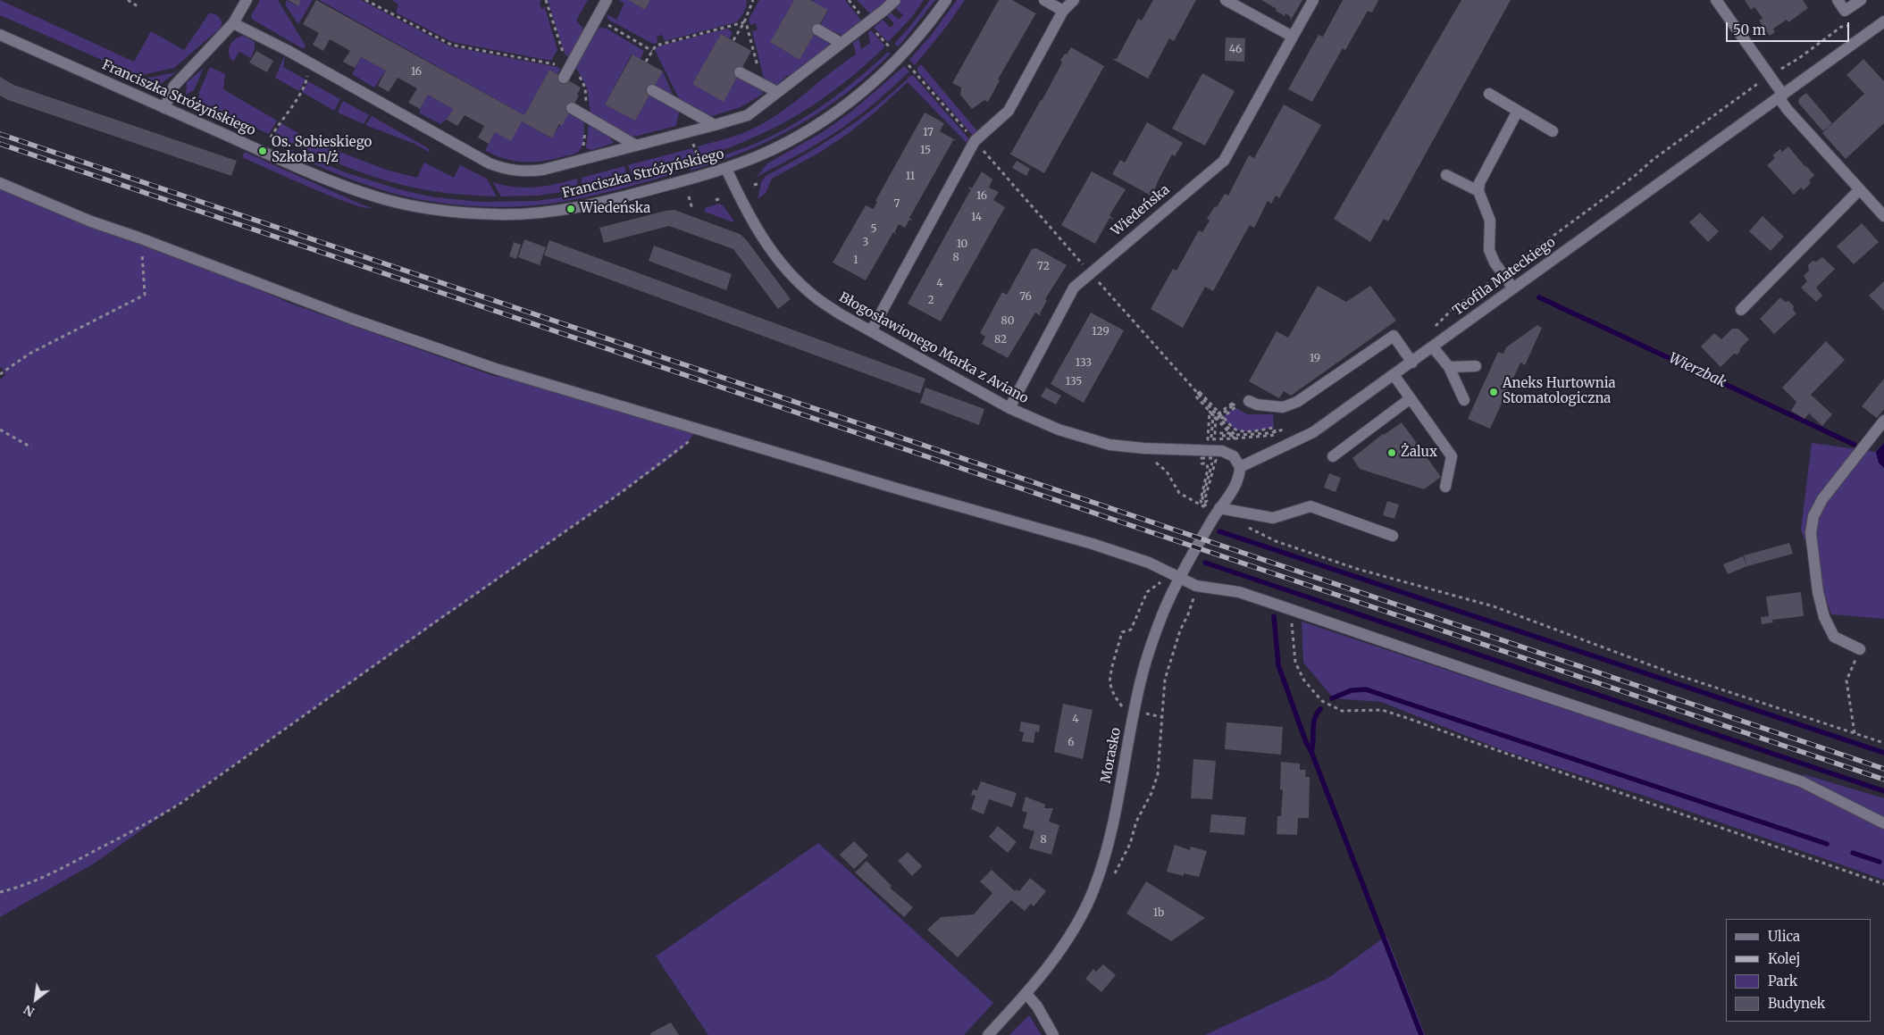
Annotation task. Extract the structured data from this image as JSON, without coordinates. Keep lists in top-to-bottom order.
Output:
{
  "streets": {
    "street": [
      "Franciszka Stróżyńskiego",
      "Wiedeńska",
      "Teofila Mateckiego",
      "Błogosławionego Marka z Aviano",
      "Morasko"
    ]
  },
  "crossings": [
    ["Franciszka Stróżyńskiego", "Błogosławionego Marka z Aviano"],
    ["Wiedeńska", "Błogosławionego Marka z Aviano"],
    ["Teofila Mateckiego", "Błogosławionego Marka z Aviano"],
    ["Teofila Mateckiego", "Morasko"],
    ["Błogosławionego Marka z Aviano", "Morasko"]
  ],
  "water": ["Wierzbak"],
  "places": [
    "Os. Sobieskiego Szkoła n/ż",
    "Wiedeńska",
    "Aneks Hurtownia Stomatologiczna",
    "Żalux"
  ],
  "house_numbers": [
    "46",
    "16",
    "17",
    "15",
    "11",
    "16",
    "7",
    "14",
    "5",
    "3",
    "10",
    "8",
    "1",
    "72",
    "4",
    "76",
    "2",
    "80",
    "129",
    "82",
    "19",
    "133",
    "135",
    "4",
    "6",
    "8",
    "1b"
  ],
  "legend": [
    "Ulica",
    "Kolej",
    "Park",
    "Budynek"
  ],
  "scale_bar": "50 m",
  "north": "bottom left"
}
